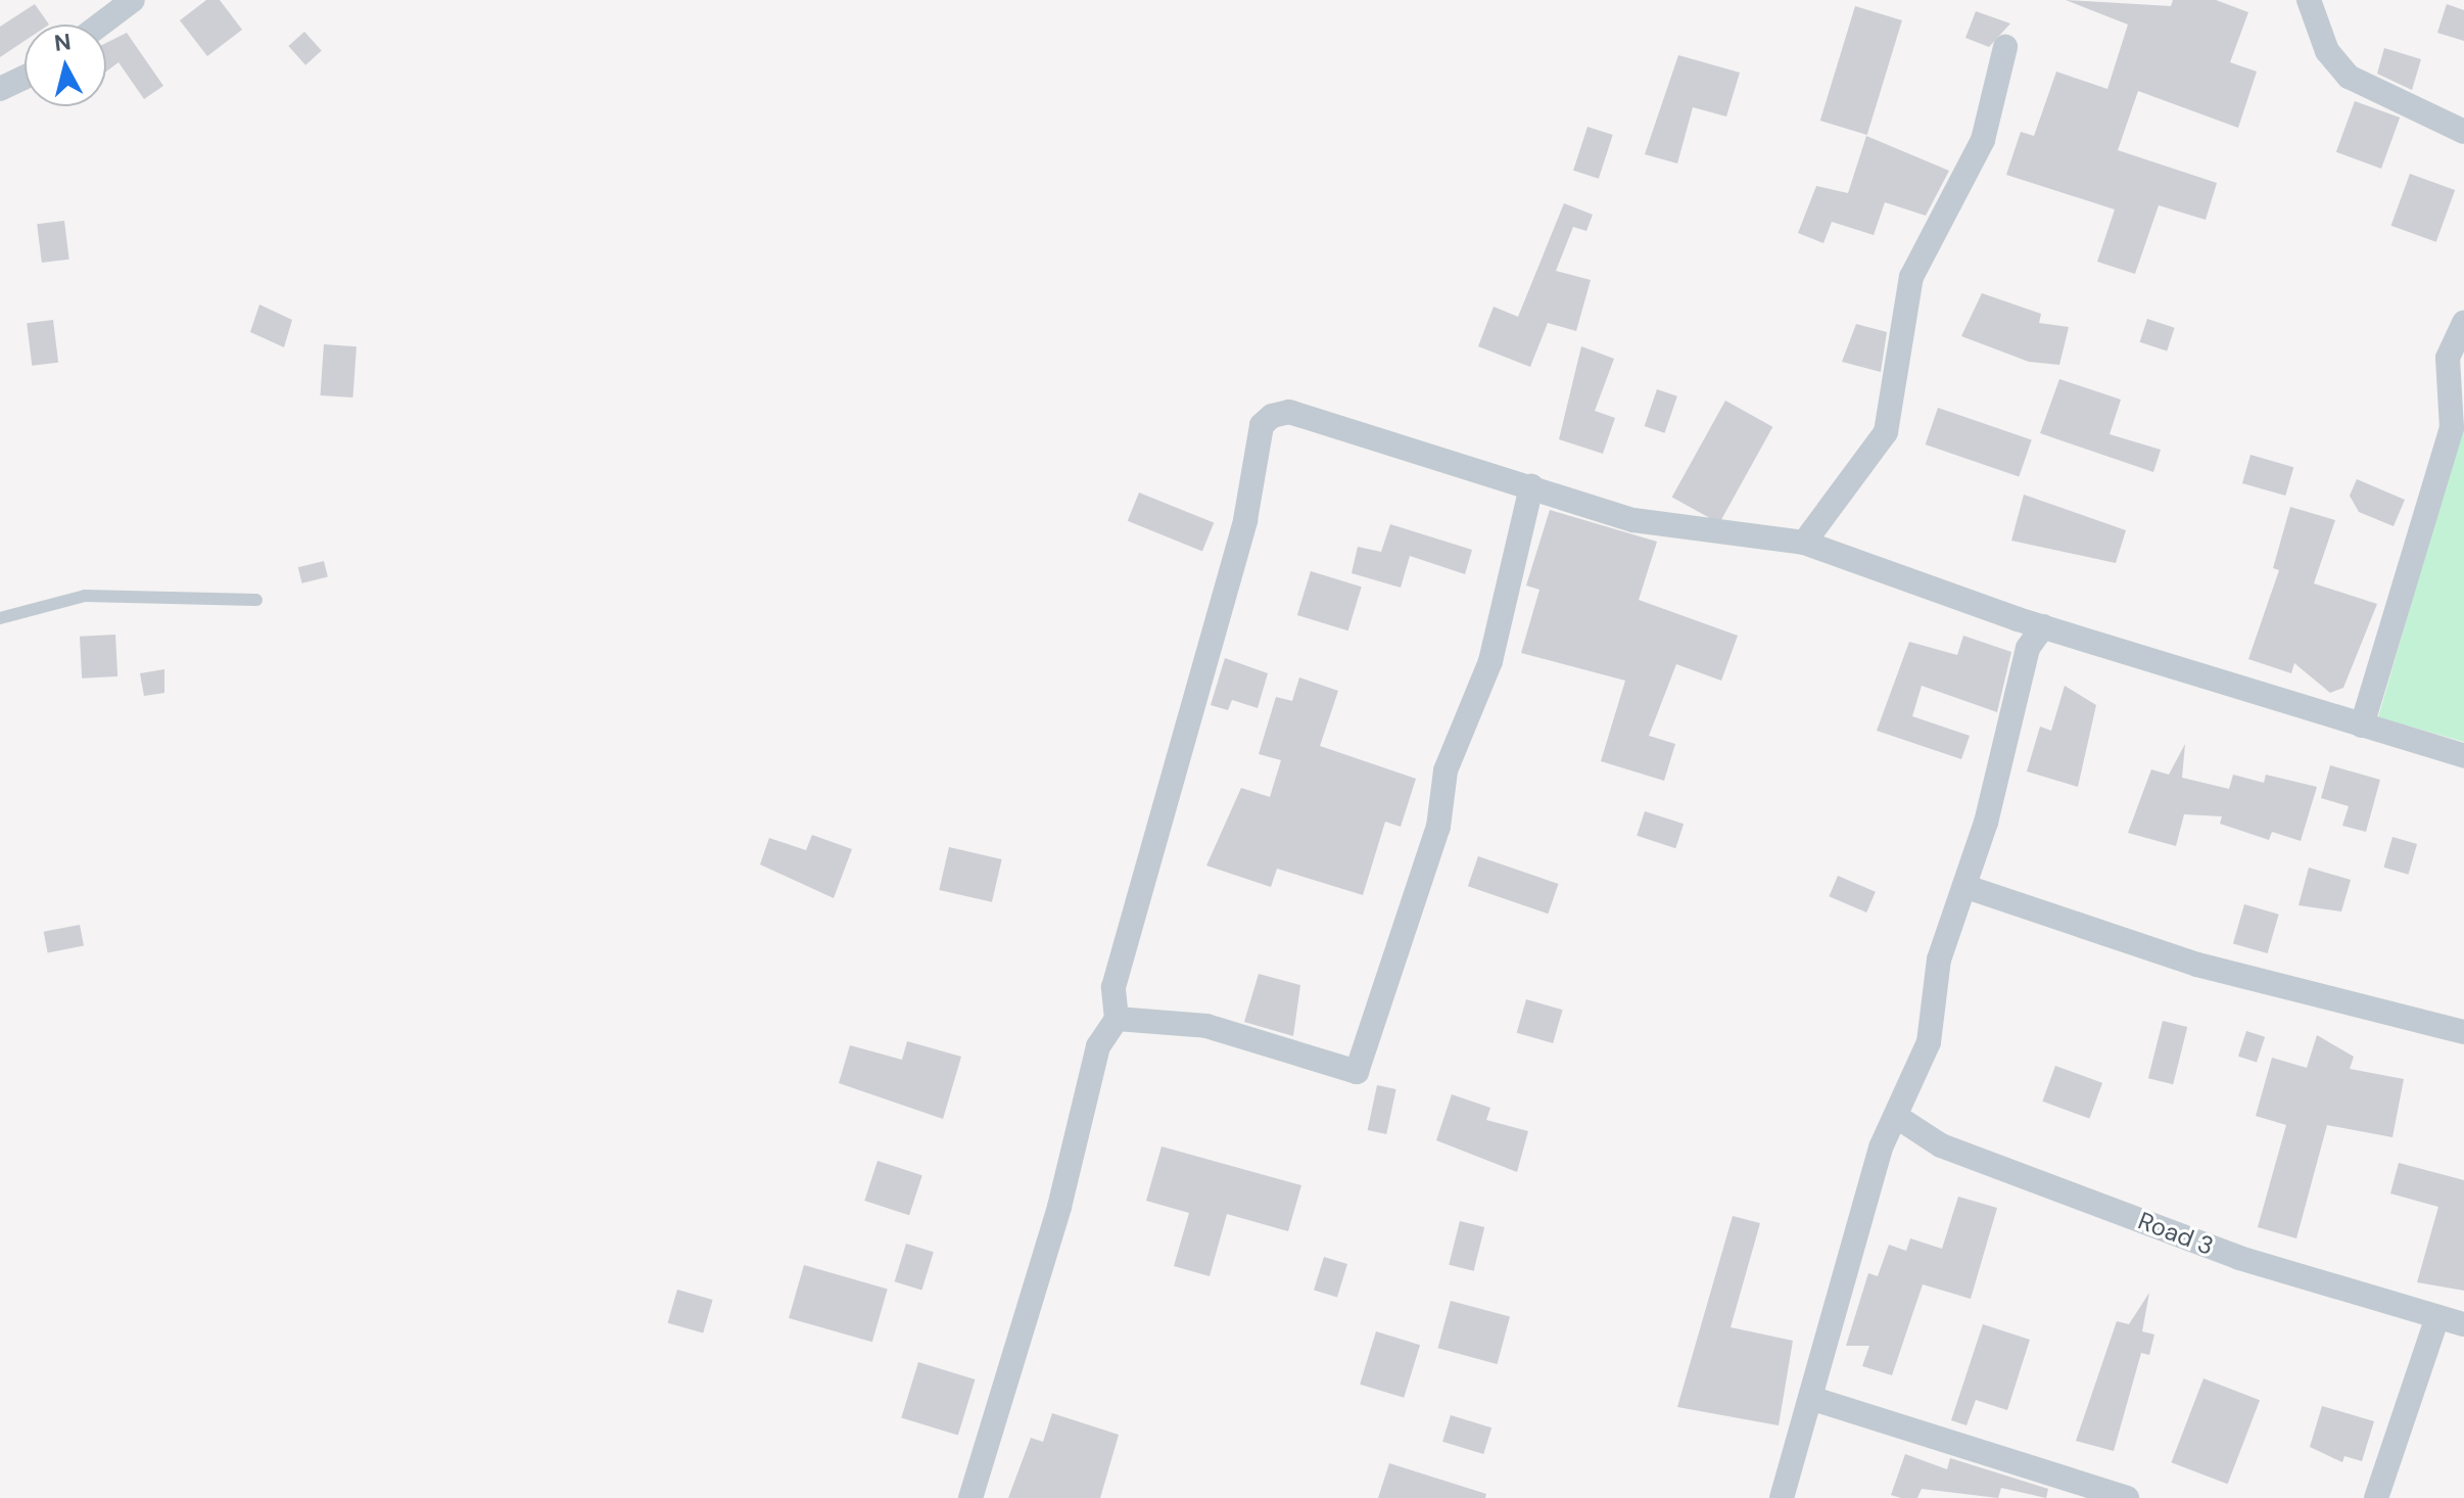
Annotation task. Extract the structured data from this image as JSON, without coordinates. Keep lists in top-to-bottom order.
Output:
{
  "streets": {
    "street": ["Road 3"]
  },
  "north": "top"
}
